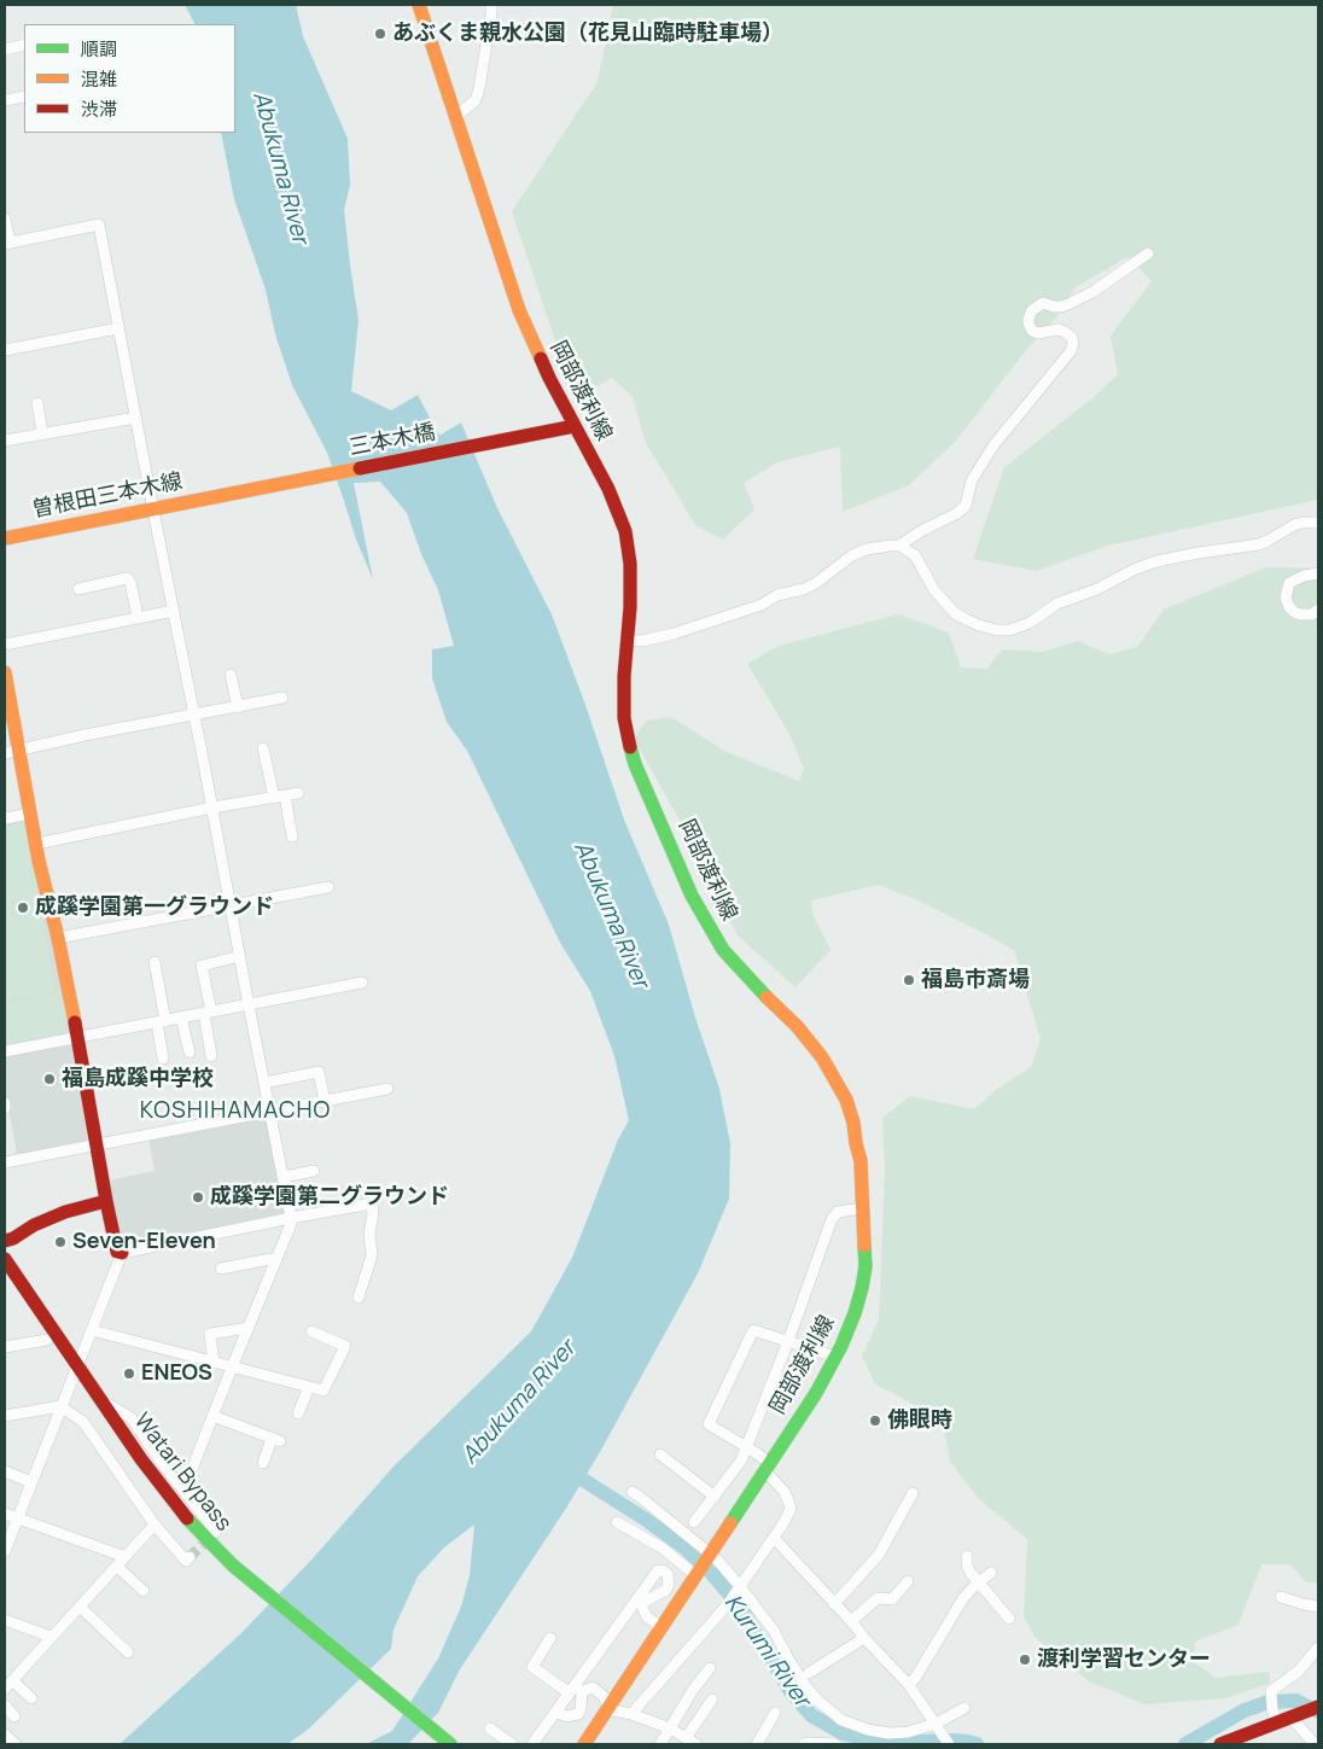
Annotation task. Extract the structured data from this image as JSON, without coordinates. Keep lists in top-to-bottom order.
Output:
{
  "streets": {
    "main road": [
      "岡部渡利線",
      "三本木橋",
      "曽根田三本木線",
      "Watari Bypass"
    ]
  },
  "crossings": [
    ["岡部渡利線", "三本木橋"],
    ["三本木橋", "曽根田三本木線"]
  ],
  "districts": ["KOSHIHAMACHO"],
  "water": ["Abukuma River", "Kurumi River"],
  "places": [
    "あぶくま親水公園（花見山臨時駐車場）",
    "成蹊学園第一グラウンド",
    "福島市斎場",
    "福島成蹊中学校",
    "成蹊学園第二グラウンド",
    "Seven-Eleven",
    "ENEOS",
    "佛眼時",
    "渡利学習センター"
  ],
  "legend": ["順調", "混雑", "渋滞"]
}
